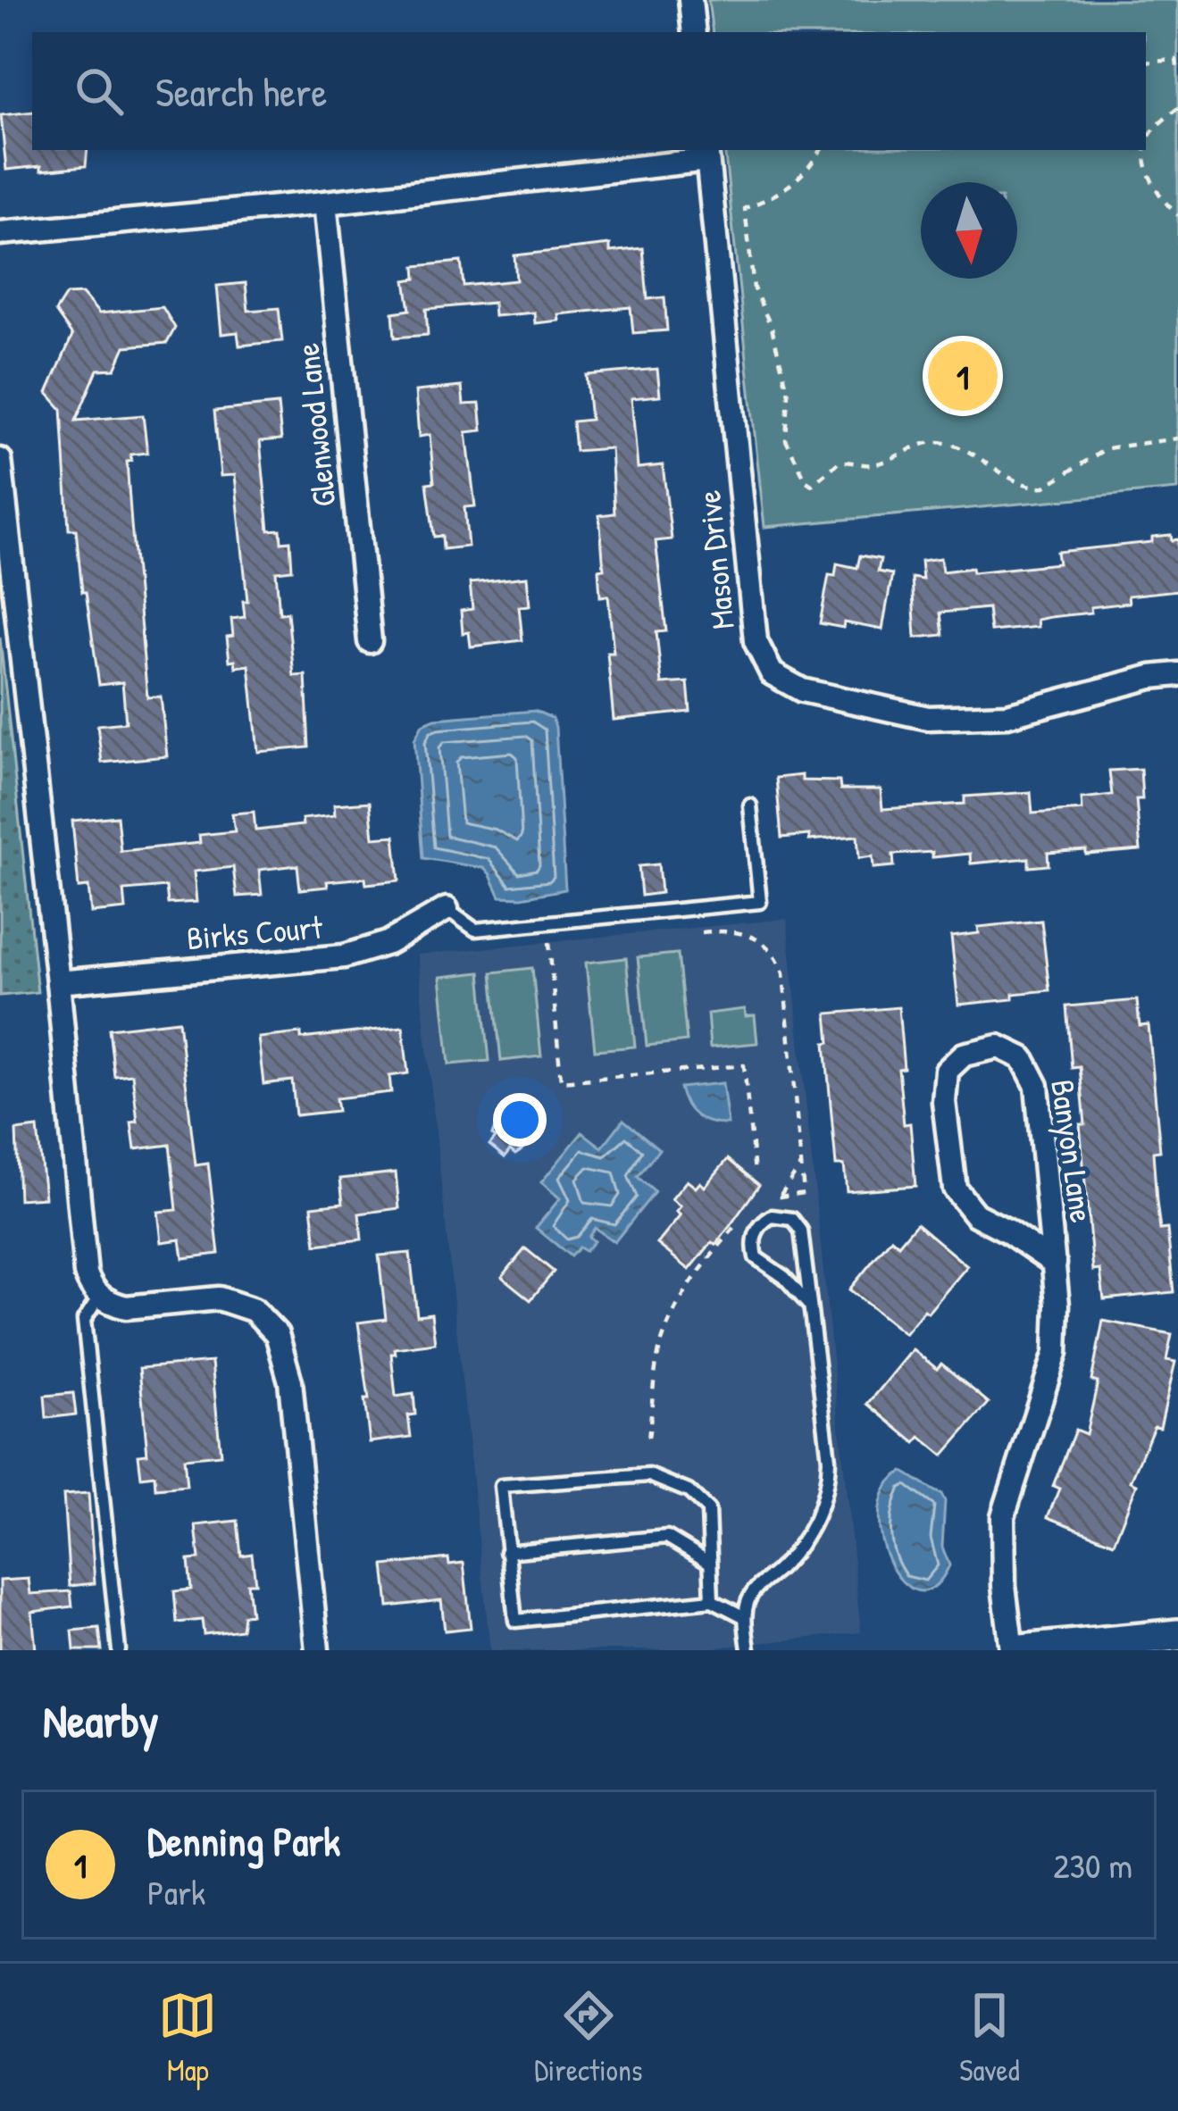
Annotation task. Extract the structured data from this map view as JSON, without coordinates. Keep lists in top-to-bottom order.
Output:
{
  "streets": {
    "street": [
      "Glenwood Lane",
      "Mason Drive",
      "Birks Court",
      "Banyon Lane"
    ]
  },
  "north": "bottom",
  "page": {
    "search": "Search here",
    "pins": "1",
    "heading": "Nearby",
    "list": [
      {
        "mark": "1",
        "name": "Denning Park",
        "note": "Park",
        "value": "230 m"
      }
    ],
    "nav": ["Map", "Directions", "Saved"]
  }
}
